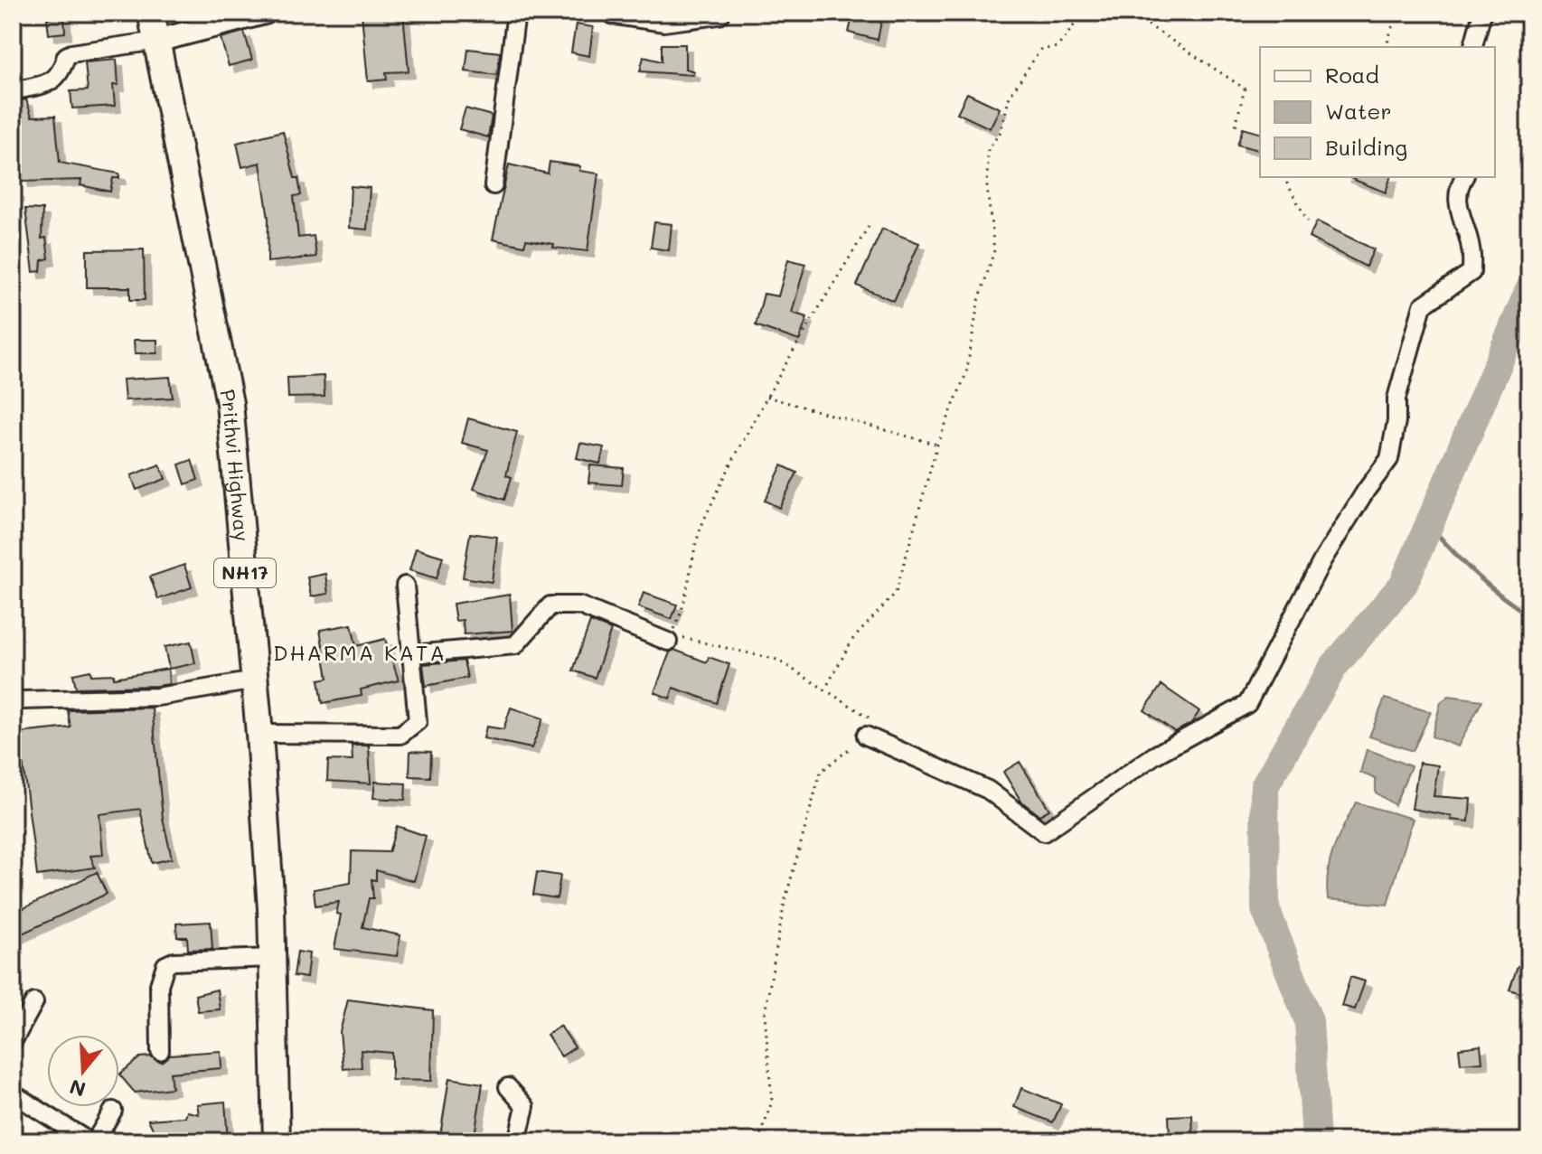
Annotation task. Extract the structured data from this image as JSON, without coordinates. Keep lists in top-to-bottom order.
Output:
{
  "streets": {
    "highway": ["Prithvi Highway", "NH17"]
  },
  "districts": ["DHARMA KATA"],
  "legend": ["Road", "Water", "Building"],
  "north": "bottom"
}
